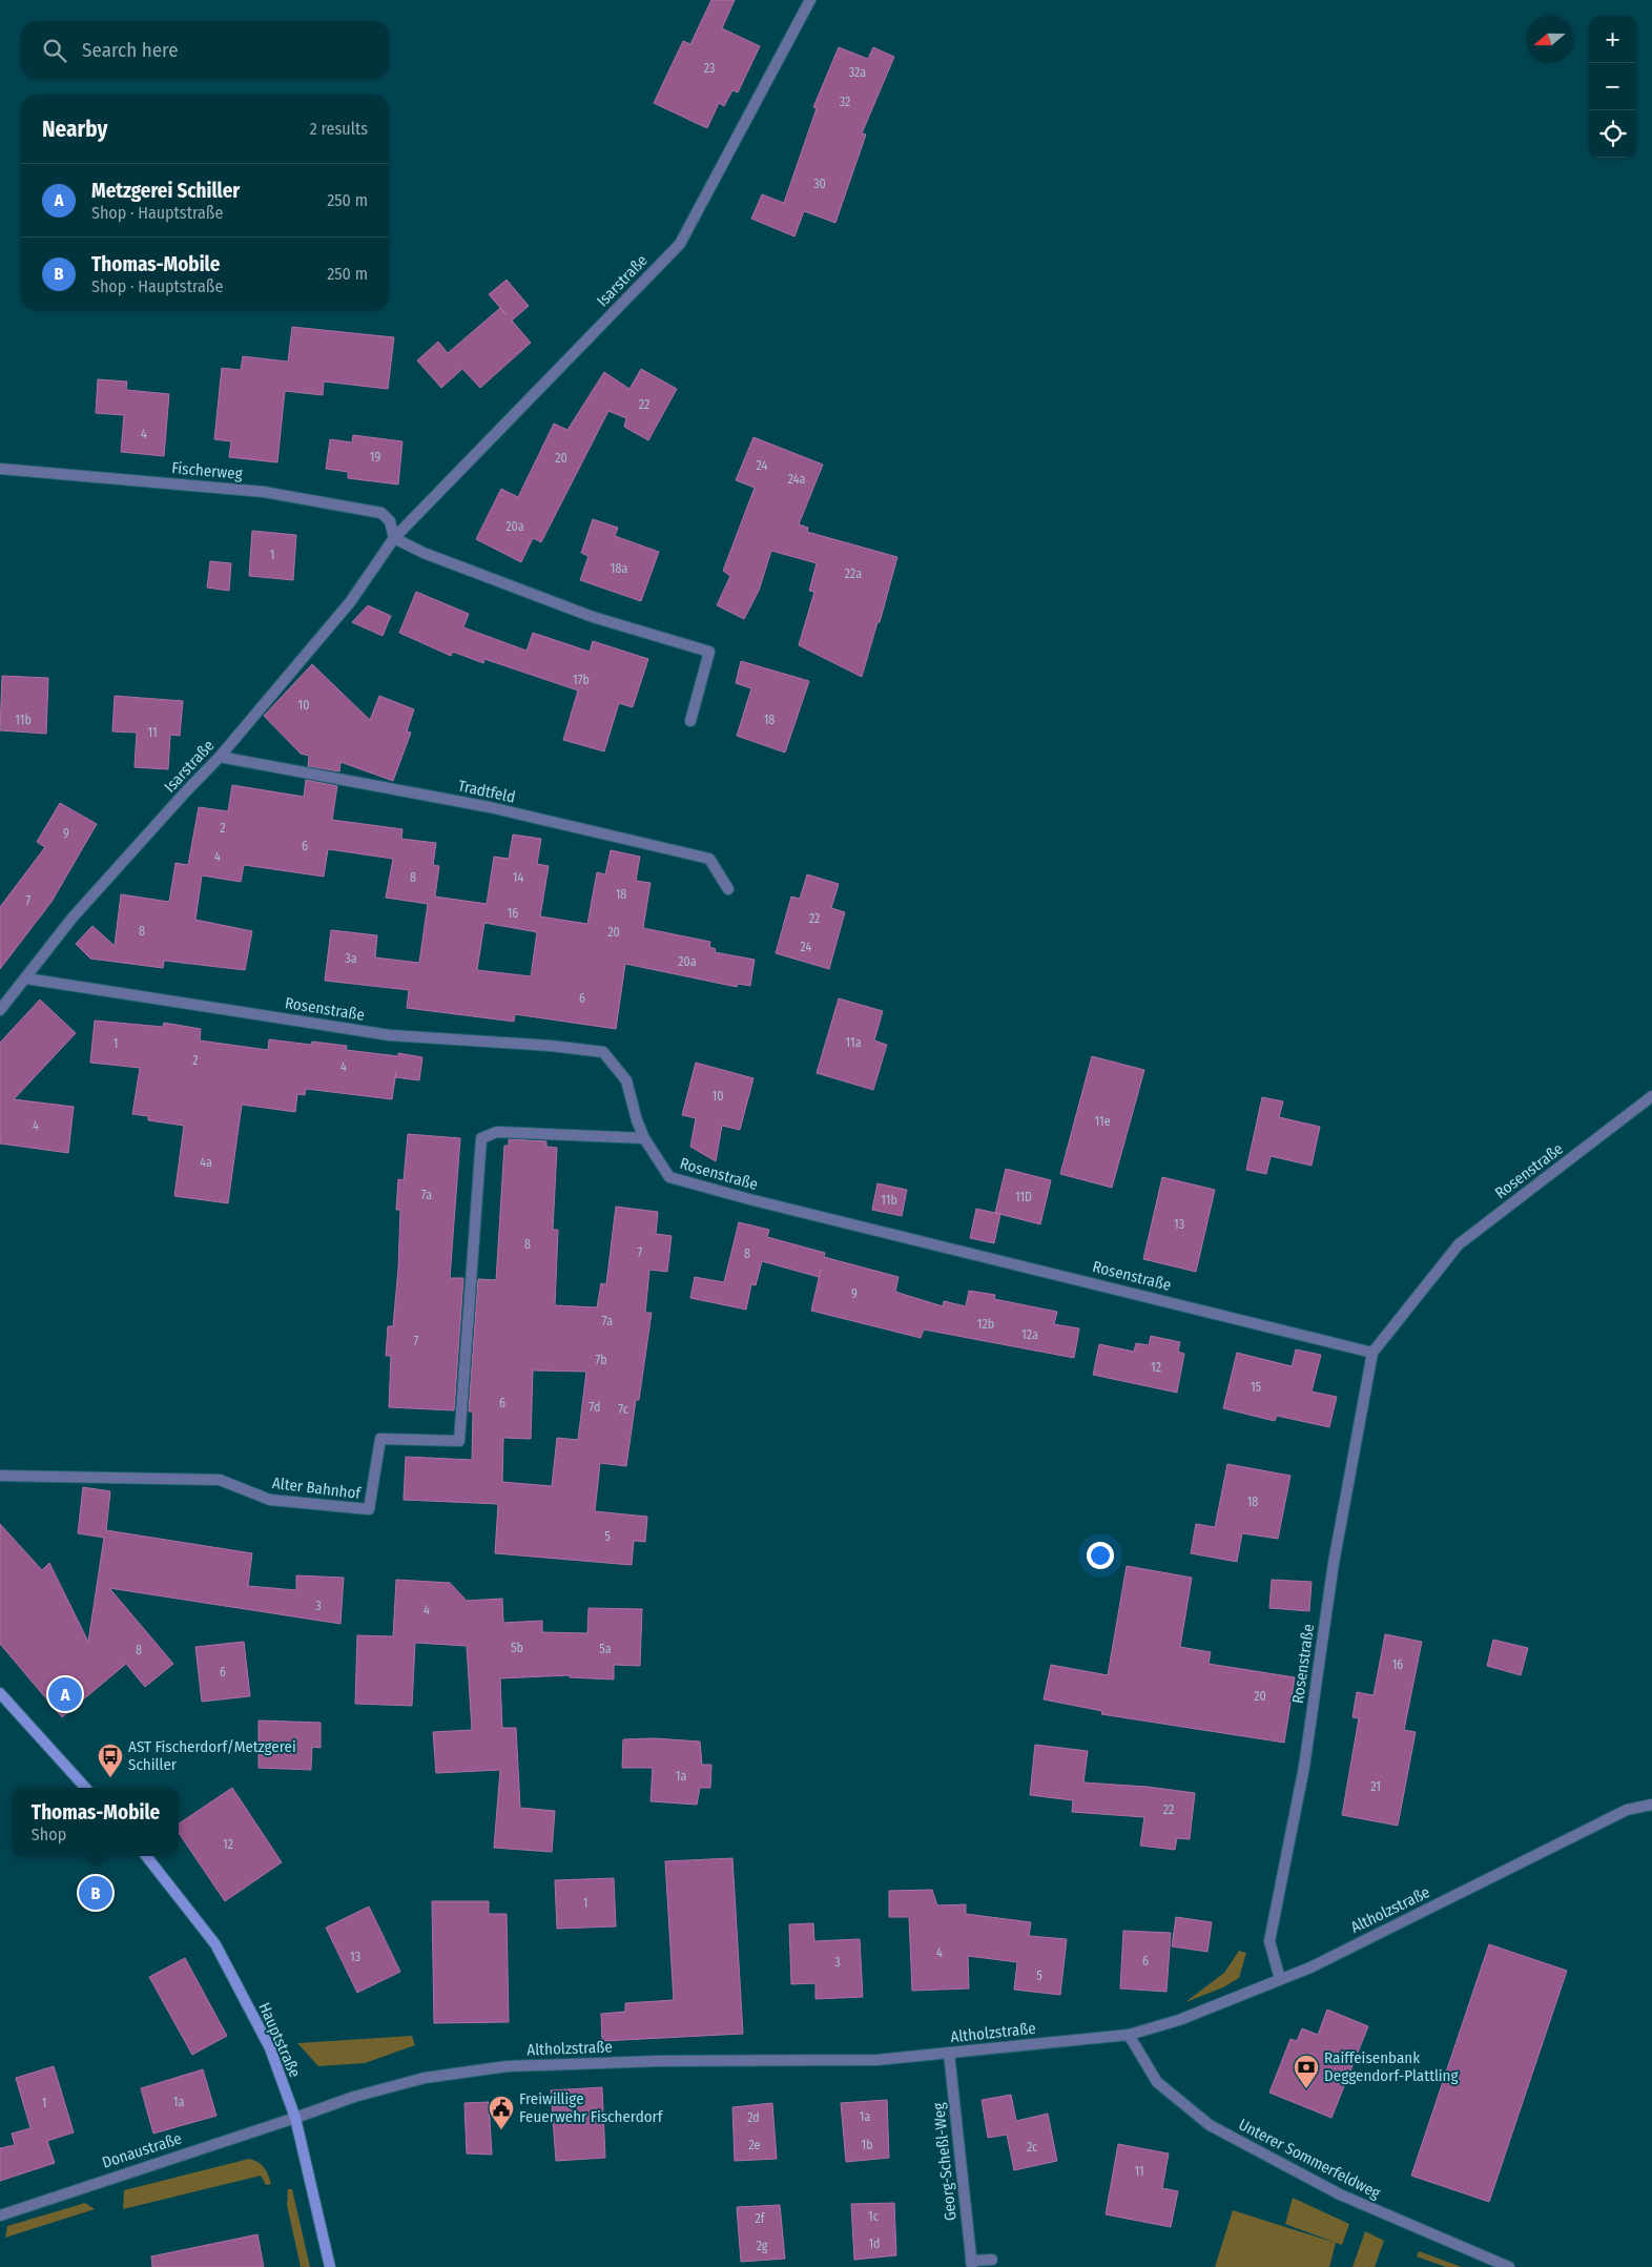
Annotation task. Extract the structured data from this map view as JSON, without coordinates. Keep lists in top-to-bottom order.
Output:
{
  "streets": {
    "main road": ["Hauptstraße"],
    "street": [
      "Isarstraße",
      "Fischerweg",
      "Tradtfeld",
      "Rosenstraße",
      "Alter Bahnhof",
      "Altholzstraße",
      "Donaustraße",
      "Unterer Sommerfeldweg",
      "Georg-Scheßl-Weg"
    ]
  },
  "crossings": [
    ["Isarstraße", "Fischerweg"],
    ["Isarstraße", "Tradtfeld"],
    ["Isarstraße", "Rosenstraße"],
    ["Rosenstraße", "Alter Bahnhof"],
    ["Rosenstraße", "Altholzstraße"],
    ["Altholzstraße", "Hauptstraße"],
    ["Altholzstraße", "Donaustraße"],
    ["Altholzstraße", "Unterer Sommerfeldweg"],
    ["Altholzstraße", "Georg-Scheßl-Weg"],
    ["Hauptstraße", "Donaustraße"]
  ],
  "places": {
    "bus stop": ["AST Fischerdorf/Metzgerei Schiller"],
    "bank": ["Raiffeisenbank Deggendorf-Plattling"],
    "public building": ["Freiwillige Feuerwehr Fischerdorf"]
  },
  "house_numbers": [
    "23",
    "32a",
    "32",
    "30",
    "22",
    "4",
    "19",
    "20",
    "24",
    "24a",
    "20a",
    "1",
    "18a",
    "22a",
    "17b",
    "10",
    "11b",
    "18",
    "11",
    "2",
    "9",
    "6",
    "4",
    "8",
    "14",
    "18",
    "7",
    "16",
    "22",
    "8",
    "20",
    "24",
    "3a",
    "20a",
    "6",
    "11a",
    "1",
    "2",
    "4",
    "10",
    "11e",
    "4",
    "4a",
    "7a",
    "11D",
    "11b",
    "13",
    "8",
    "7",
    "8",
    "9",
    "7a",
    "12b",
    "12a",
    "7",
    "7b",
    "12",
    "15",
    "6",
    "7d",
    "7c",
    "18",
    "5",
    "3",
    "4",
    "5b",
    "5a",
    "8",
    "16",
    "6",
    "20",
    "1a",
    "21",
    "22",
    "12",
    "1",
    "4",
    "13",
    "6",
    "3",
    "5",
    "1a",
    "1",
    "1a",
    "2d",
    "2e",
    "1b",
    "2c",
    "11",
    "1c",
    "2f",
    "1d",
    "2g"
  ],
  "north": "left",
  "page": {
    "map_buttons": ["+", "−"],
    "search": "Search here",
    "heading": ["Nearby", "2 results"],
    "list": [
      {
        "mark": "A",
        "name": "Metzgerei Schiller",
        "note": "Shop · Hauptstraße",
        "value": "250 m"
      },
      {
        "mark": "B",
        "name": "Thomas-Mobile",
        "note": "Shop · Hauptstraße",
        "value": "250 m"
      }
    ],
    "pins": ["A", "B"],
    "popup": ["Thomas-Mobile", "Shop"]
  }
}
